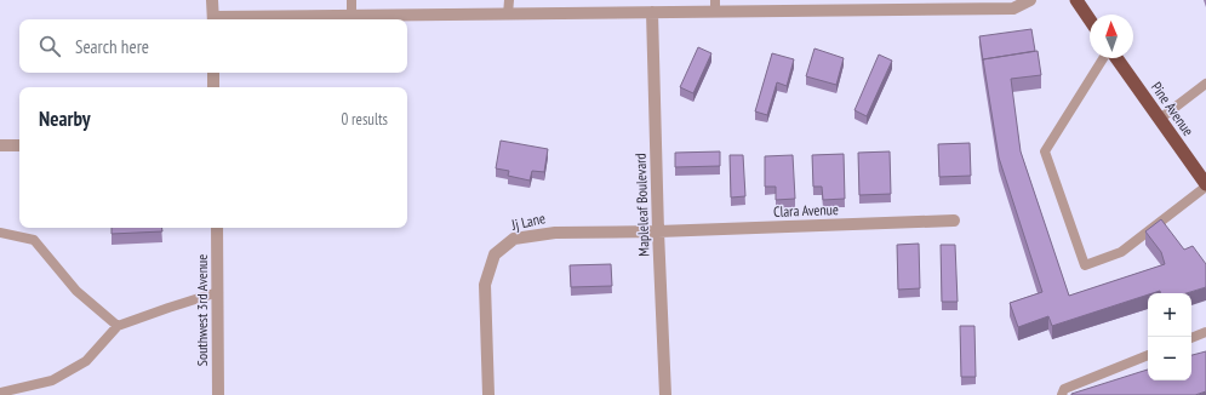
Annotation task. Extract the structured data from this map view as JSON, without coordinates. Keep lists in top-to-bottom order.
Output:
{
  "streets": {
    "highway": ["Pine Avenue"],
    "street": [
      "Mapleleaf Boulevard",
      "Clara Avenue",
      "Jj Lane",
      "Southwest 3rd Avenue"
    ]
  },
  "crossings": [
    ["Mapleleaf Boulevard", "Clara Avenue"],
    ["Mapleleaf Boulevard", "Jj Lane"],
    ["Clara Avenue", "Jj Lane"]
  ],
  "north": "top",
  "page": {
    "search": "Search here",
    "heading": ["Nearby", "0 results"],
    "map_buttons": ["+", "−"]
  }
}
